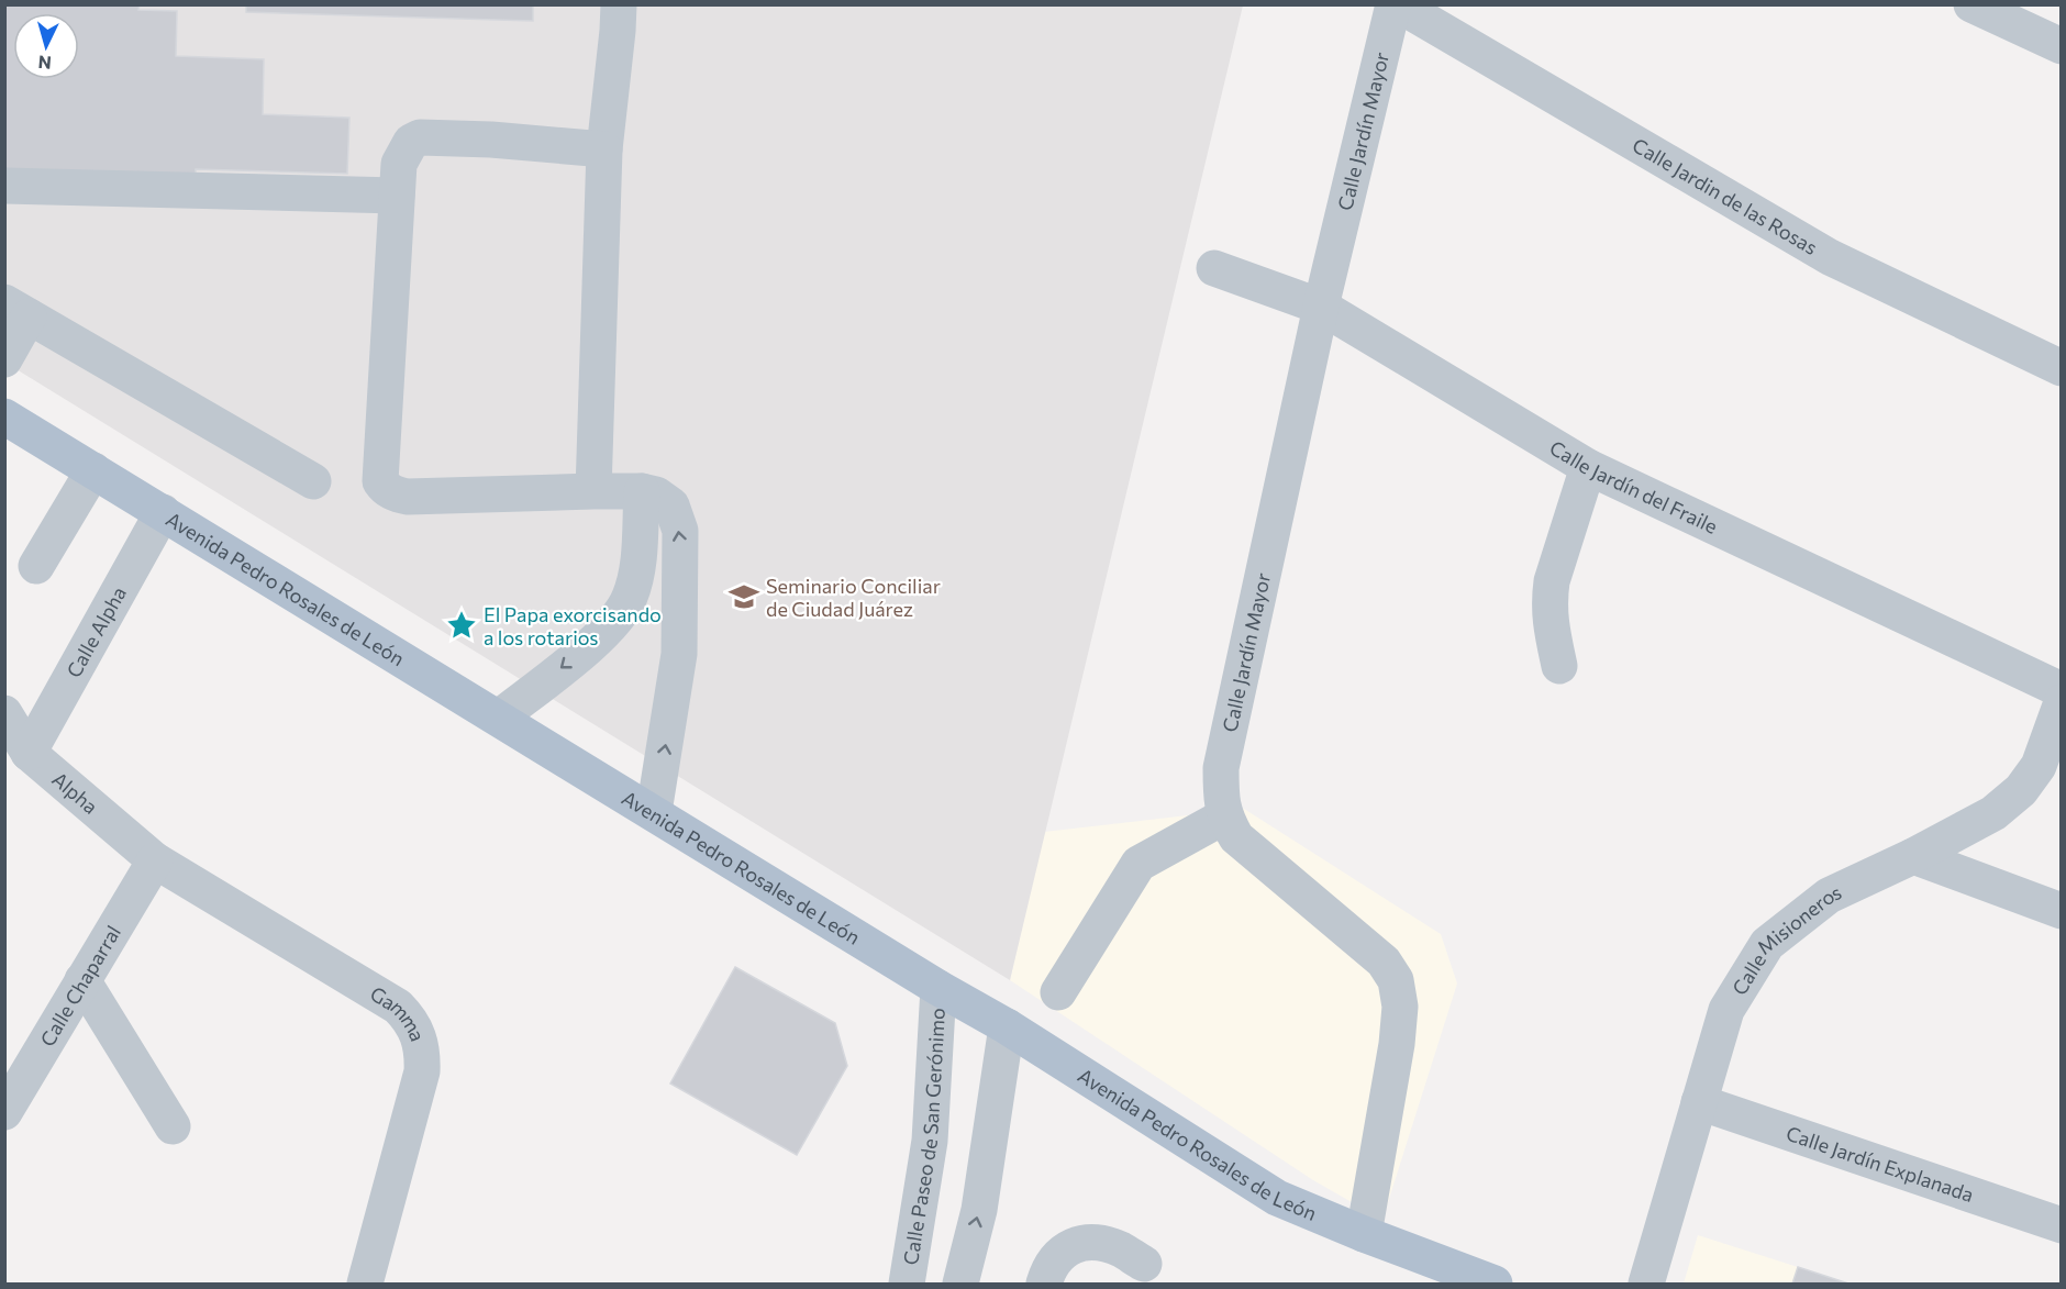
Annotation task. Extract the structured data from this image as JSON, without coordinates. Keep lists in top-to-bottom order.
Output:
{
  "streets": {
    "main road": ["Avenida Pedro Rosales de León"],
    "street": [
      "Calle Jardín Mayor",
      "Calle Jardin de las Rosas",
      "Calle Jardín del Fraile",
      "Calle Alpha",
      "Alpha",
      "Calle Misioneros",
      "Calle Chaparral",
      "Gamma",
      "Calle Paseo de San Gerónimo",
      "Calle Jardín Explanada"
    ]
  },
  "crossings": [
    ["Calle Jardín Mayor", "Calle Jardin de las Rosas"],
    ["Calle Jardín Mayor", "Calle Jardín del Fraile"],
    ["Calle Jardín Mayor", "Avenida Pedro Rosales de León"],
    ["Avenida Pedro Rosales de León", "Calle Alpha"],
    ["Avenida Pedro Rosales de León", "Calle Paseo de San Gerónimo"],
    ["Calle Alpha", "Alpha"],
    ["Alpha", "Calle Chaparral"],
    ["Alpha", "Gamma"],
    ["Calle Misioneros", "Calle Jardín Explanada"],
    ["Calle Chaparral", "Gamma"]
  ],
  "places": {
    "school or university": ["Seminario Conciliar de Ciudad Juárez"],
    "place": ["El Papa exorcisando a los rotarios"]
  },
  "north": "bottom"
}
